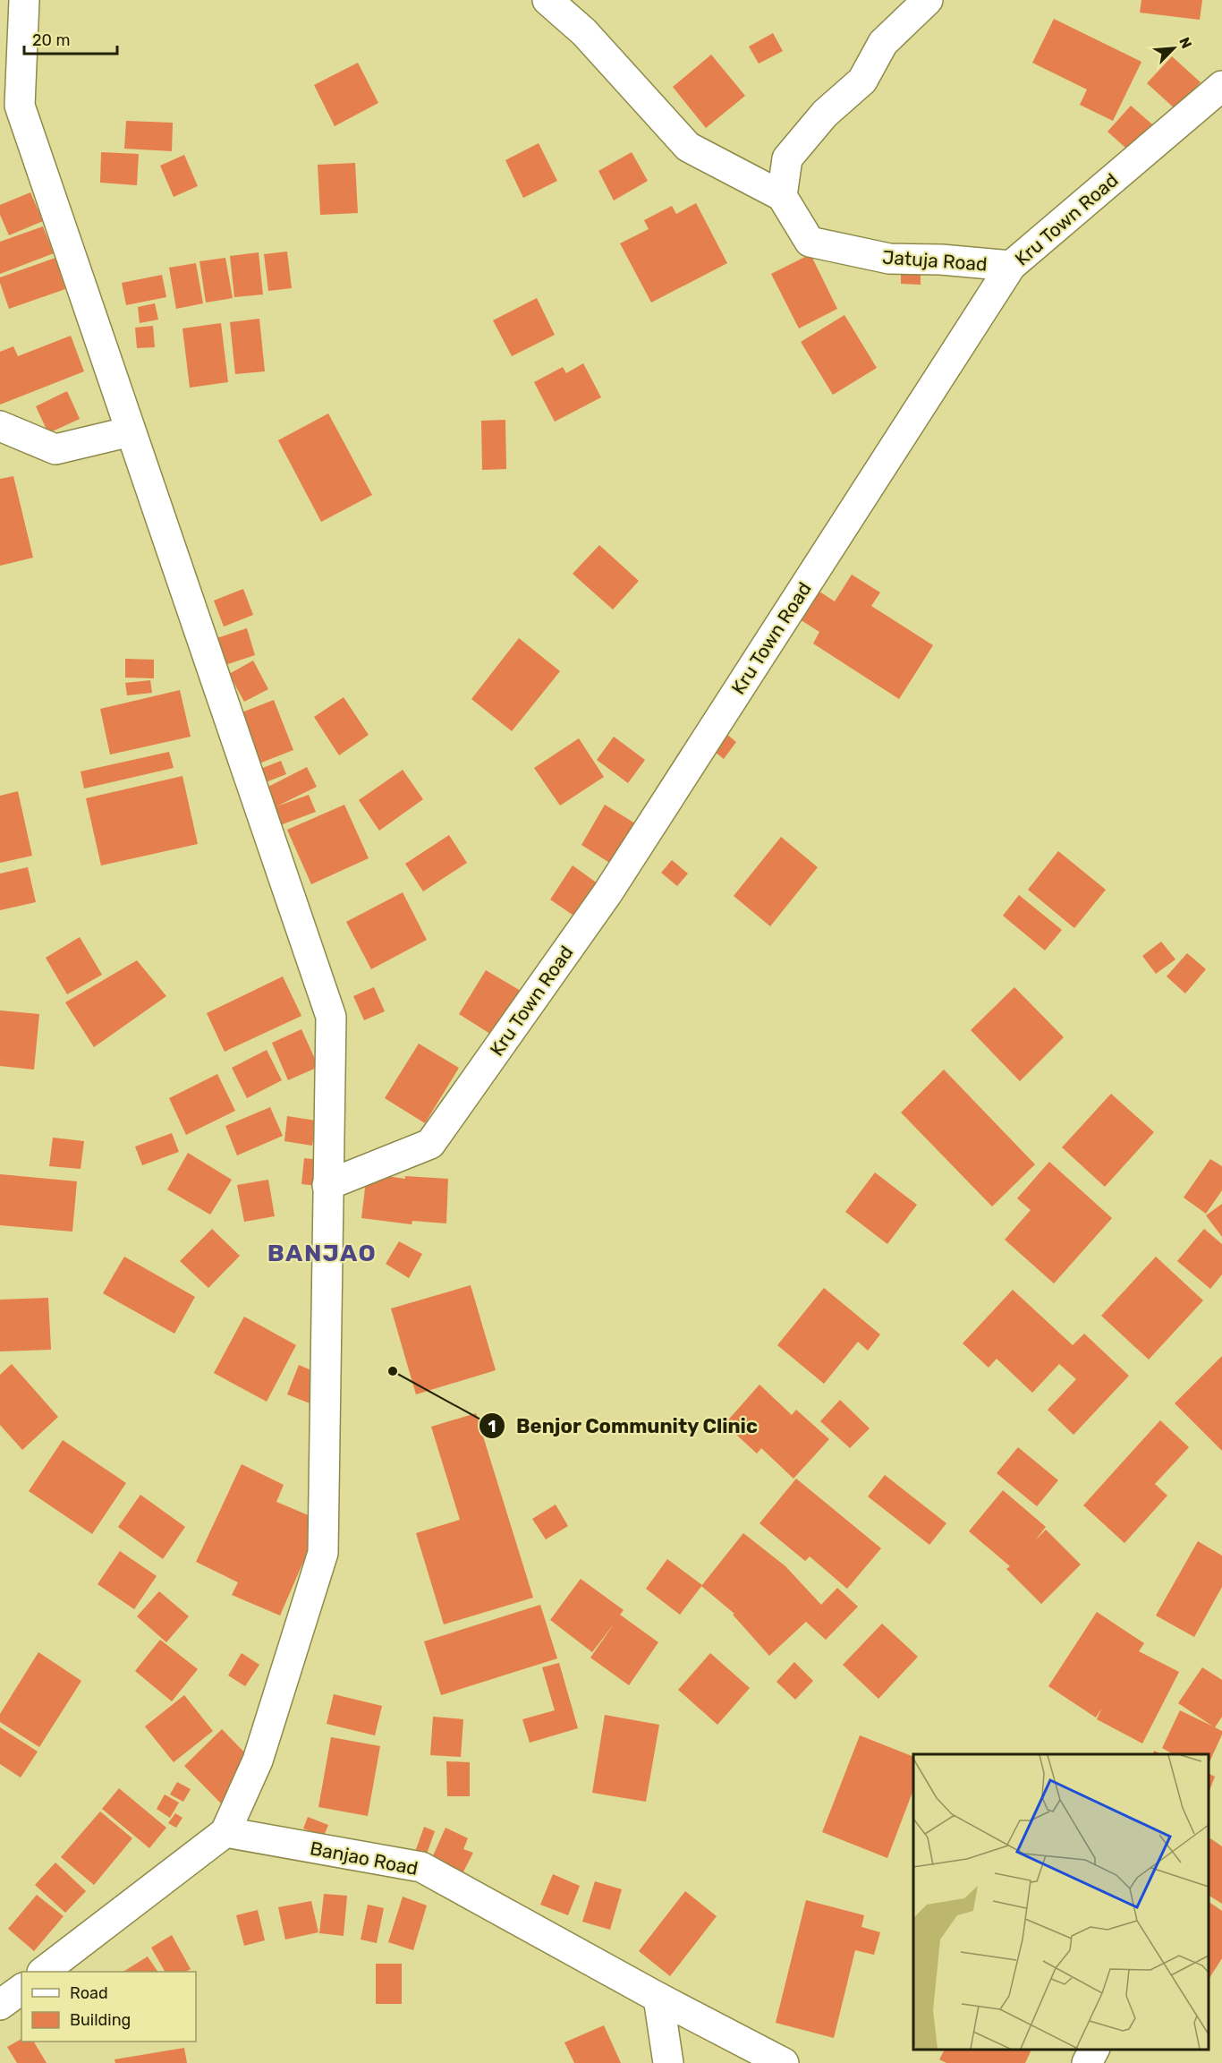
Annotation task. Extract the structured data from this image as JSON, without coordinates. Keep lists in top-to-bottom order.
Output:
{
  "streets": {
    "street": ["Kru Town Road", "Jatuja Road", "Banjao Road"]
  },
  "crossings": [
    ["Kru Town Road", "Jatuja Road"]
  ],
  "districts": ["BANJAO"],
  "places": ["Benjor Community Clinic"],
  "legend": ["Road", "Building"],
  "scale_bar": "20 m",
  "north": "top right"
}
